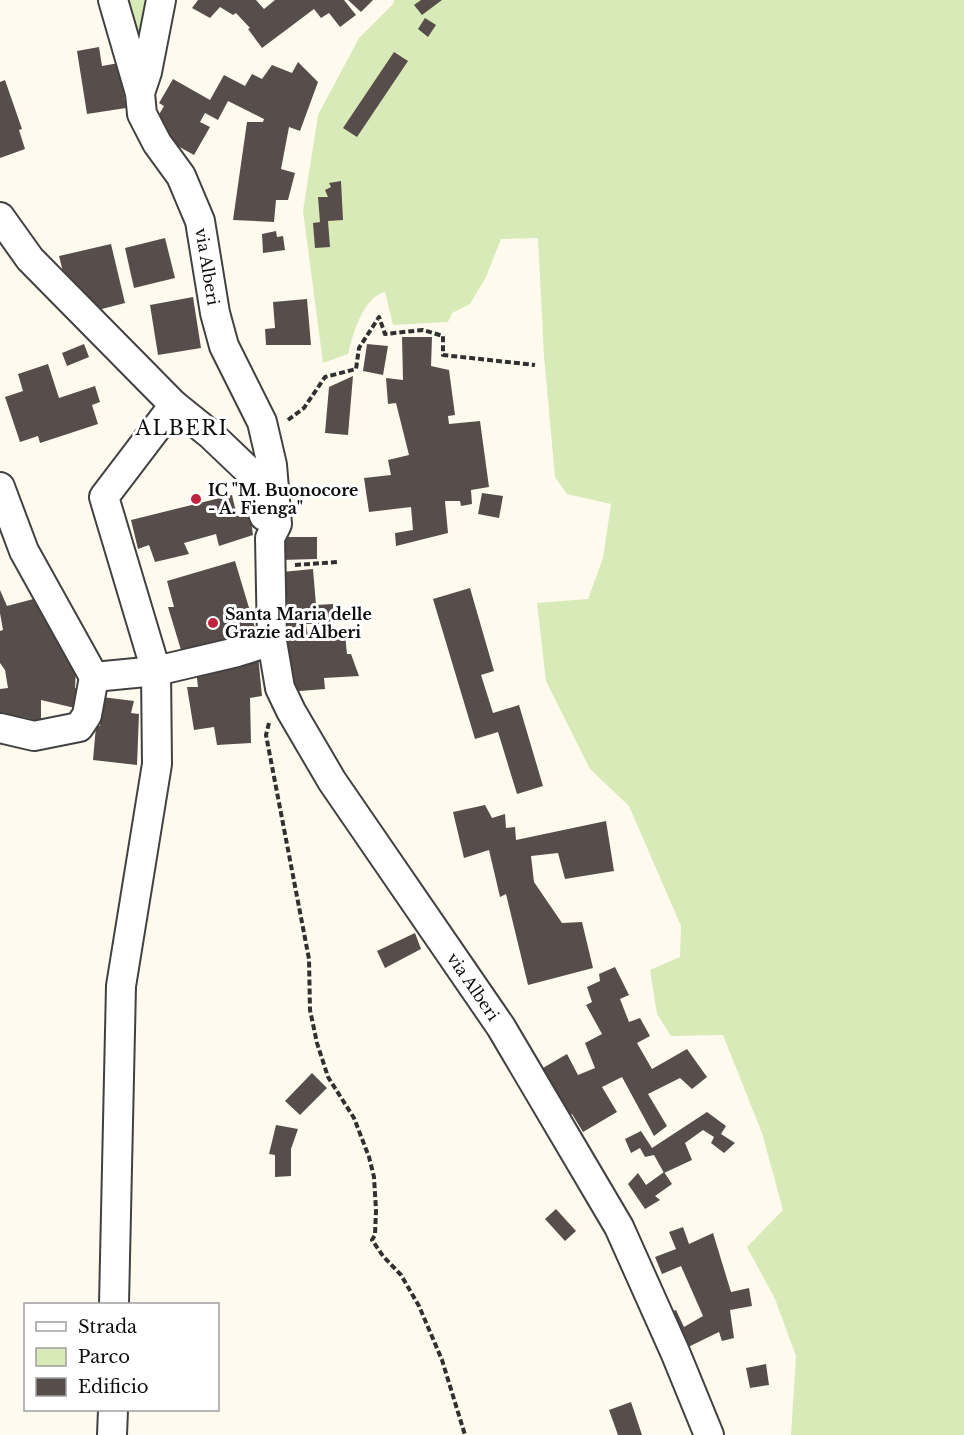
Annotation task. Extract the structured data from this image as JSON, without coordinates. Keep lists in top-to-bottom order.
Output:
{
  "streets": {
    "street": ["via Alberi"]
  },
  "districts": ["ALBERI"],
  "places": ["IC \"M. Buonocore - A. Fienga\"", "Santa Maria delle Grazie ad Alberi"],
  "legend": ["Strada", "Parco", "Edificio"]
}
